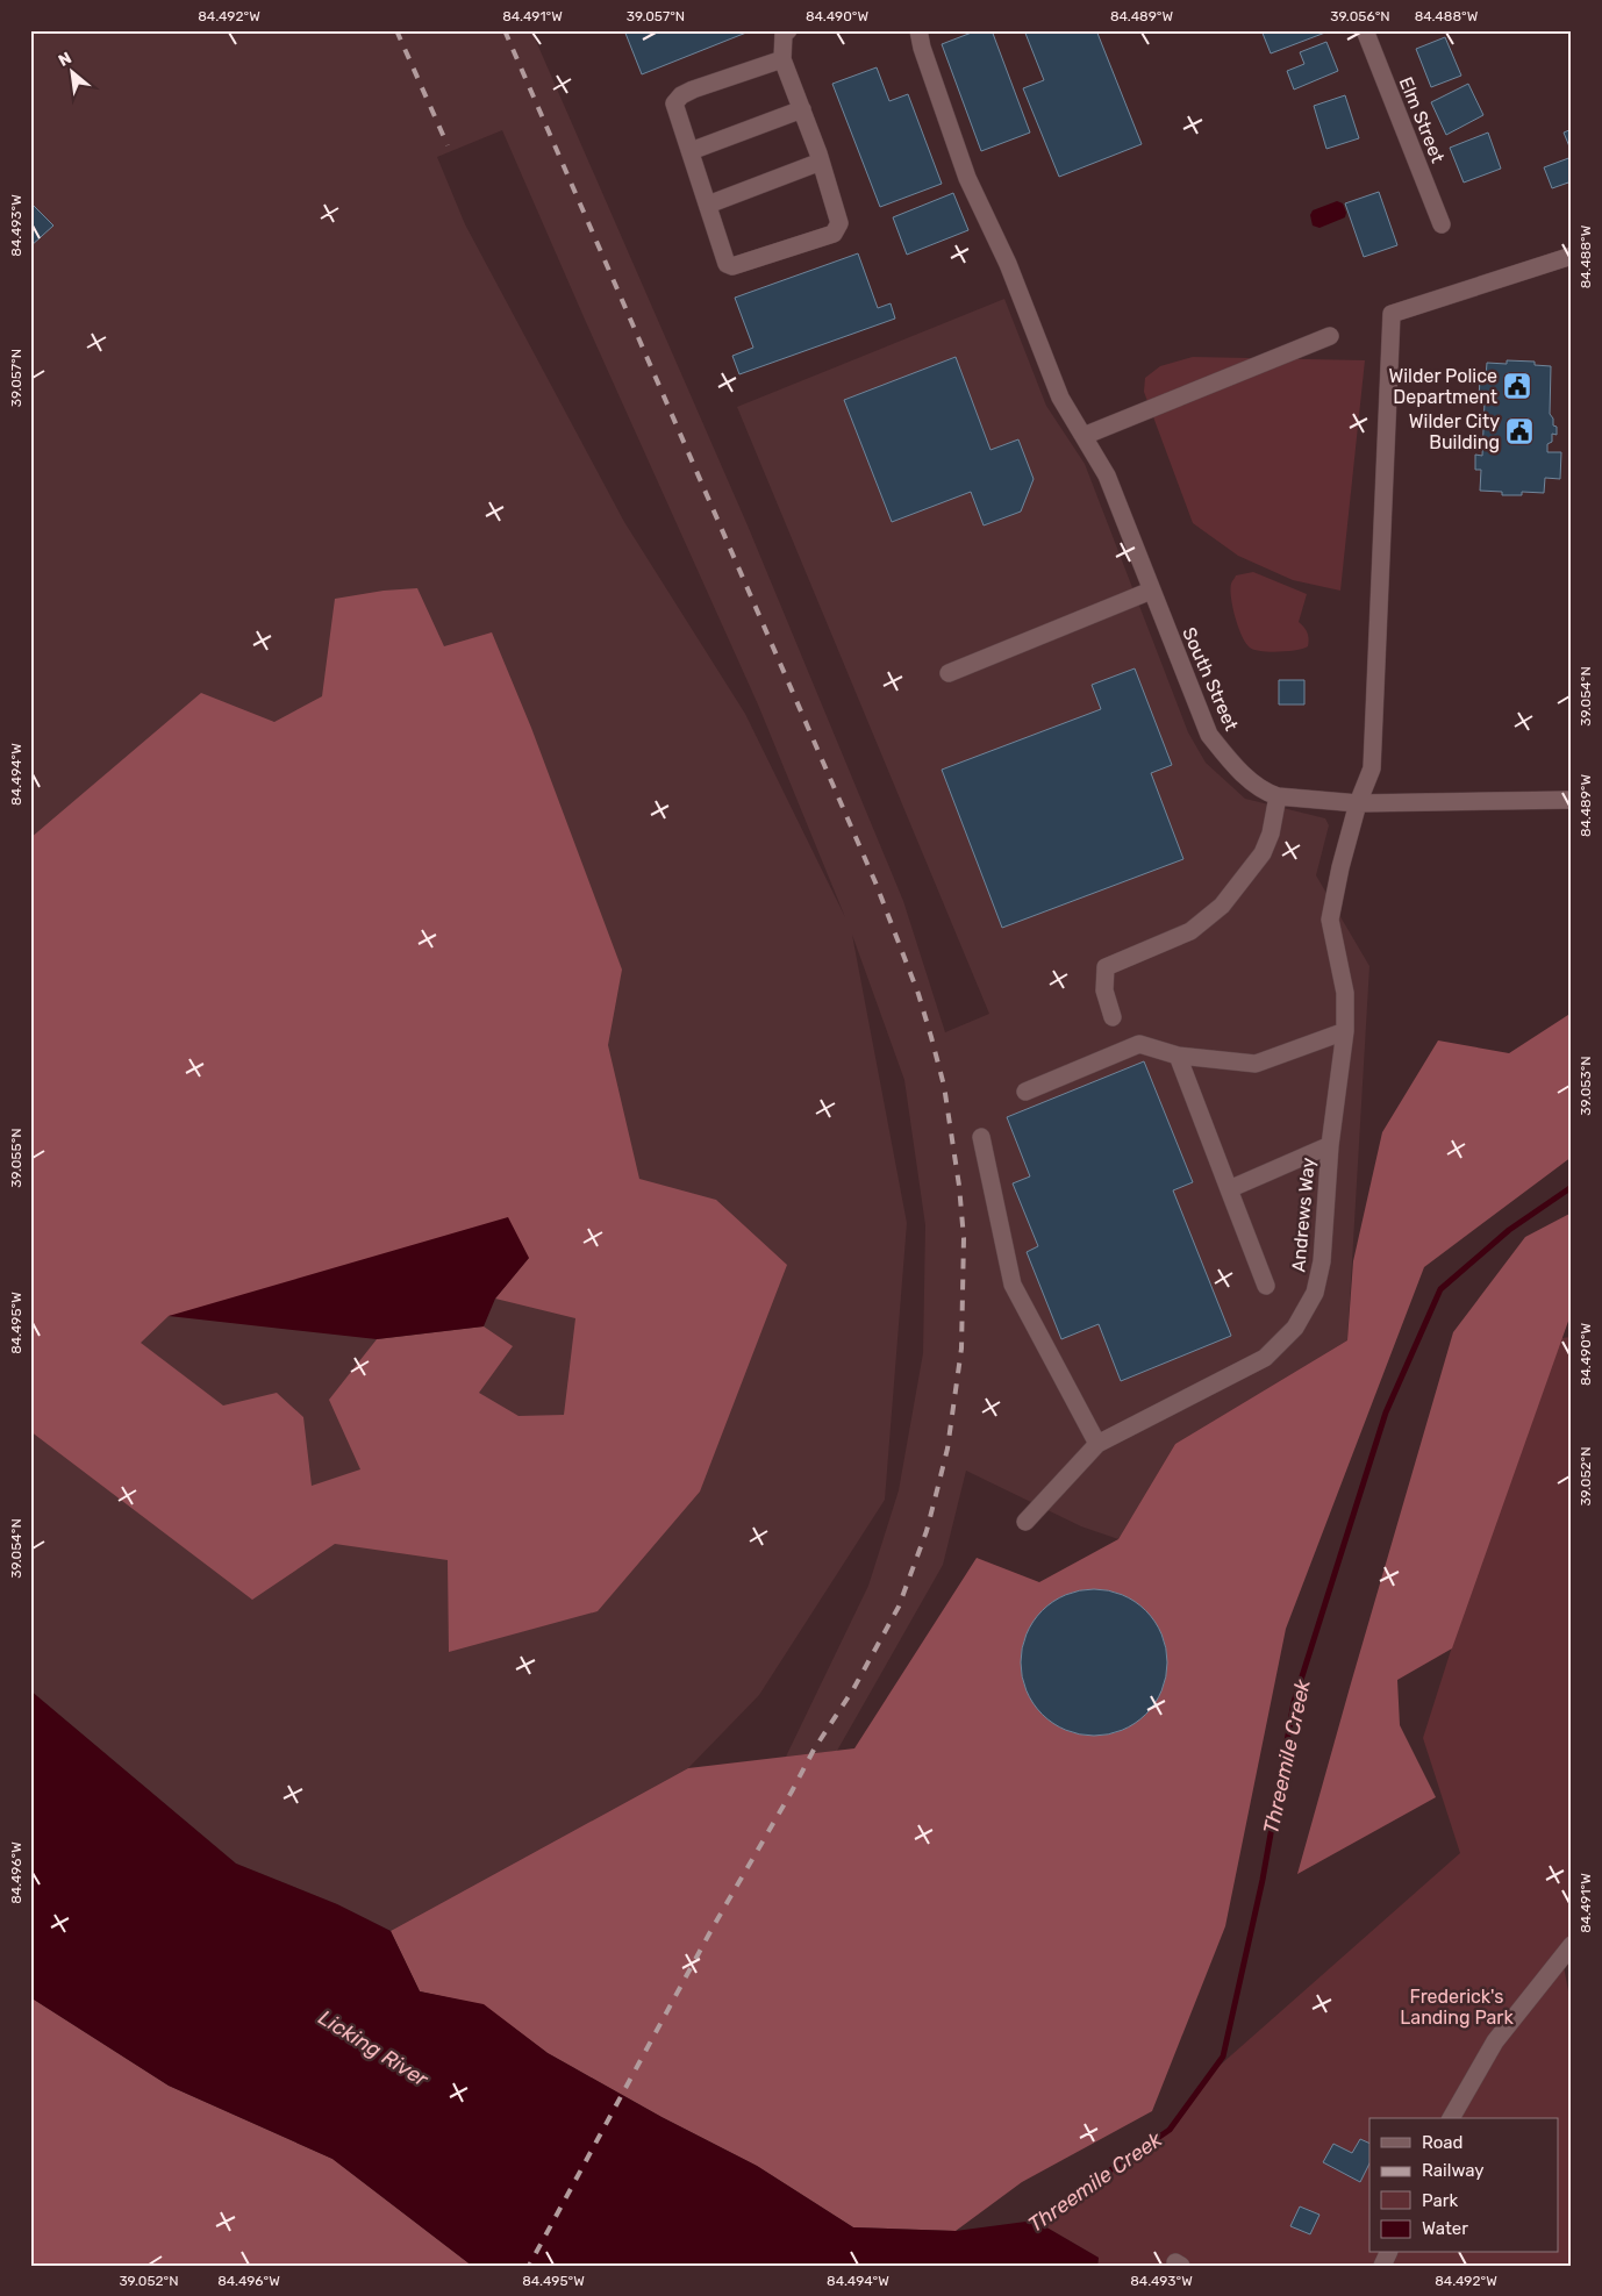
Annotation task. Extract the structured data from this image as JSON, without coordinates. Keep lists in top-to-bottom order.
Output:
{
  "streets": {
    "street": ["Elm Street", "South Street", "Andrews Way"]
  },
  "crossings": [
    ["South Street", "Andrews Way"]
  ],
  "water": ["Threemile Creek", "Licking River"],
  "parks": ["Frederick's Landing Park"],
  "places": {
    "public building": ["Wilder Police Department", "Wilder City Building"]
  },
  "legend": [
    "Road",
    "Railway",
    "Park",
    "Water"
  ],
  "north": "top left",
  "coordinates": [
    "84.492°W",
    "84.491°W",
    "39.057°N",
    "84.490°W",
    "84.489°W",
    "39.056°N",
    "84.488°W",
    "84.493°W",
    "39.054°N",
    "84.494°W",
    "39.053°N",
    "39.055°N",
    "84.495°W",
    "39.052°N",
    "84.496°W"
  ]
}
